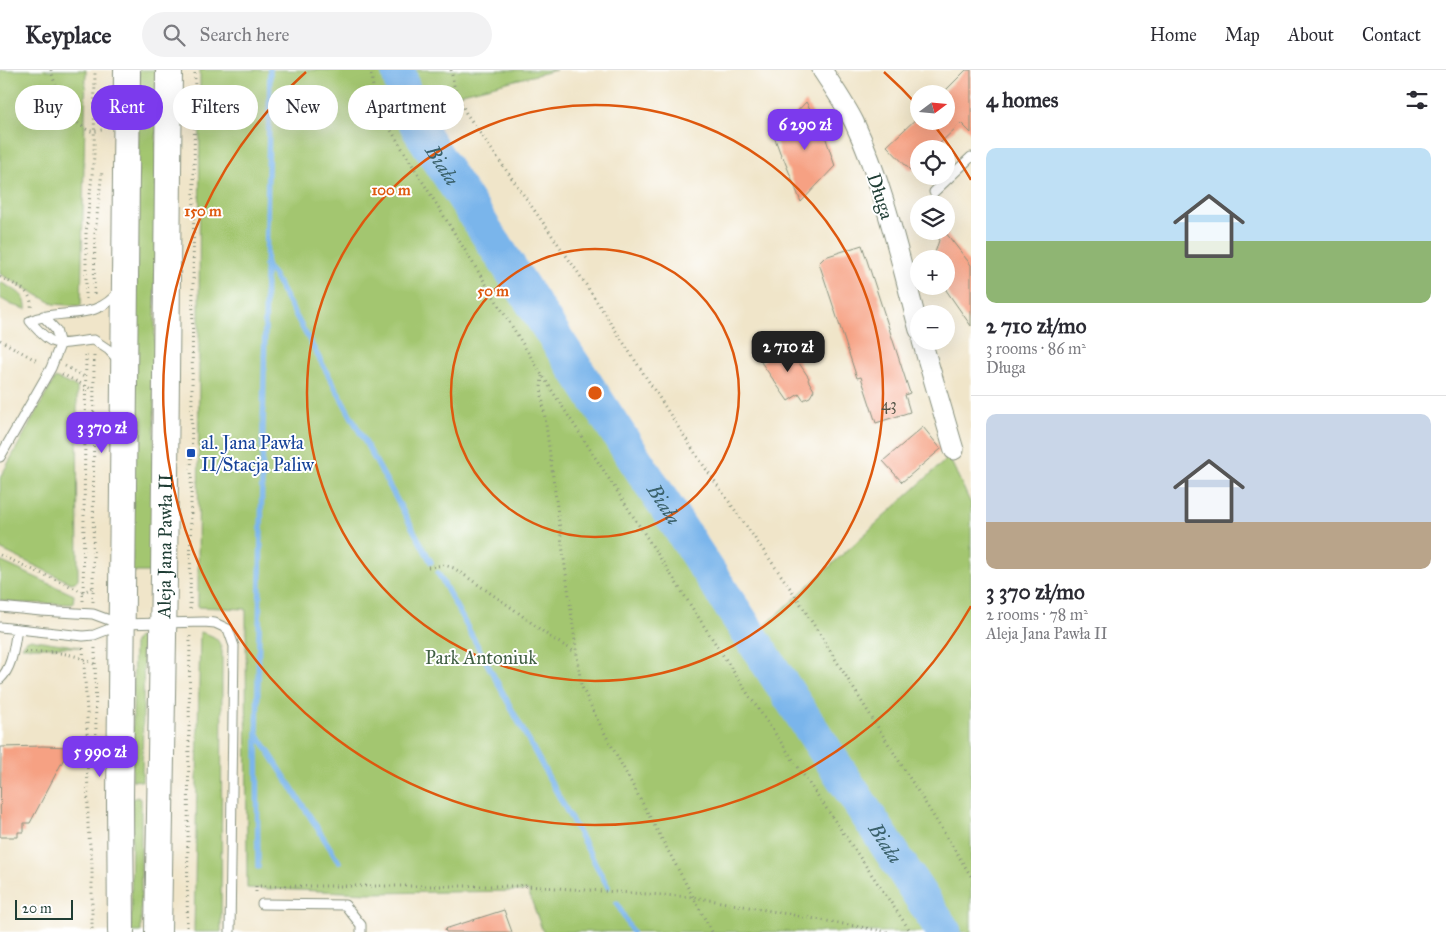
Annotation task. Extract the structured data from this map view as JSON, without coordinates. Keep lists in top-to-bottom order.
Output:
{
  "streets": {
    "main road": ["Aleja Jana Pawła II"],
    "street": ["Długa"]
  },
  "water": ["Biała"],
  "parks": ["Park Antoniuk"],
  "places": {
    "transit": ["al. Jana Pawła II/Stacja Paliw"]
  },
  "house_numbers": ["43"],
  "scale_bar": "20 m",
  "north": "right",
  "page": {
    "header": "Keyplace",
    "search": "Search here",
    "nav": [
      "Home",
      "Map",
      "About",
      "Contact"
    ],
    "heading": "4 homes",
    "map_buttons": ["+", "−"],
    "chip": [
      "Buy",
      "Rent",
      "Filters",
      "New",
      "Apartment"
    ],
    "price": [
      "6 290 zł",
      "2 710 zł",
      "3 370 zł",
      "5 990 zł"
    ],
    "list": [
      {
        "name": "2 710 zł/mo",
        "note": "3 rooms · 86 m² · Długa"
      },
      {
        "name": "3 370 zł/mo",
        "note": "2 rooms · 78 m² · Aleja Jana Pawła II"
      }
    ],
    "scale": "20 m"
  },
  "rings": ["100 m", "150 m", "50 m"]
}
